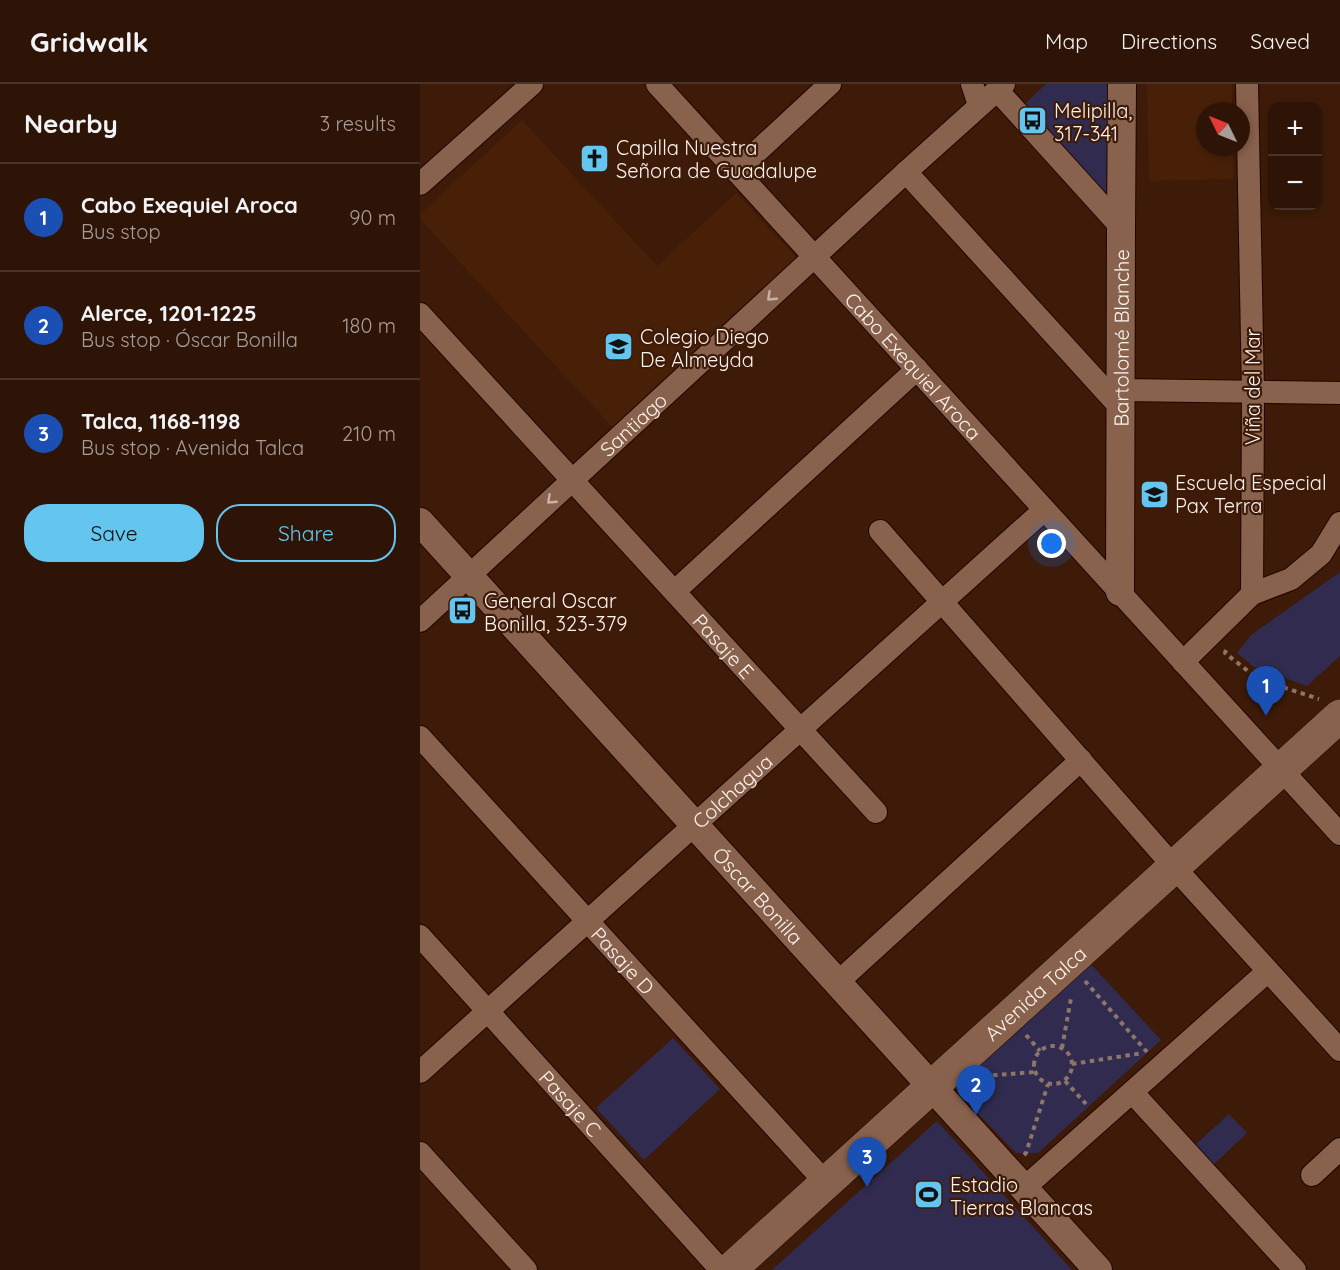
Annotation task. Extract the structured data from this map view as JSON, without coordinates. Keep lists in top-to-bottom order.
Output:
{
  "streets": {
    "main road": ["Avenida Talca"],
    "street": [
      "Bartolomé Blanche",
      "Cabo Exequiel Aroca",
      "Viña del Mar",
      "Santiago",
      "Pasaje E",
      "Colchagua",
      "Óscar Bonilla",
      "Pasaje D",
      "Pasaje C"
    ]
  },
  "crossings": [
    ["Bartolomé Blanche", "Cabo Exequiel Aroca"],
    ["Cabo Exequiel Aroca", "Santiago"],
    ["Cabo Exequiel Aroca", "Colchagua"],
    ["Cabo Exequiel Aroca", "Avenida Talca"],
    ["Santiago", "Pasaje E"],
    ["Santiago", "Óscar Bonilla"],
    ["Pasaje E", "Colchagua"],
    ["Colchagua", "Óscar Bonilla"],
    ["Colchagua", "Pasaje D"],
    ["Colchagua", "Pasaje C"],
    ["Óscar Bonilla", "Avenida Talca"],
    ["Pasaje D", "Avenida Talca"]
  ],
  "places": {
    "bus stop": ["Melipilla, 317-341", "General Oscar Bonilla, 323-379"],
    "church": ["Capilla Nuestra Señora de Guadalupe"],
    "school or university": ["Colegio Diego De Almeyda", "Escuela Especial Pax Terra"],
    "sports": ["Estadio Tierras Blancas"]
  },
  "north": "top left",
  "page": {
    "header": "Gridwalk",
    "nav": ["Map", "Directions", "Saved"],
    "heading": ["Nearby", "3 results"],
    "map_buttons": ["+", "−"],
    "list": [
      {
        "mark": "1",
        "name": "Cabo Exequiel Aroca",
        "note": "Bus stop",
        "value": "90 m"
      },
      {
        "mark": "2",
        "name": "Alerce, 1201-1225",
        "note": "Bus stop · Óscar Bonilla",
        "value": "180 m"
      },
      {
        "mark": "3",
        "name": "Talca, 1168-1198",
        "note": "Bus stop · Avenida Talca",
        "value": "210 m"
      }
    ],
    "buttons": ["Save", "Share"],
    "pins": ["1", "2", "3"]
  }
}
